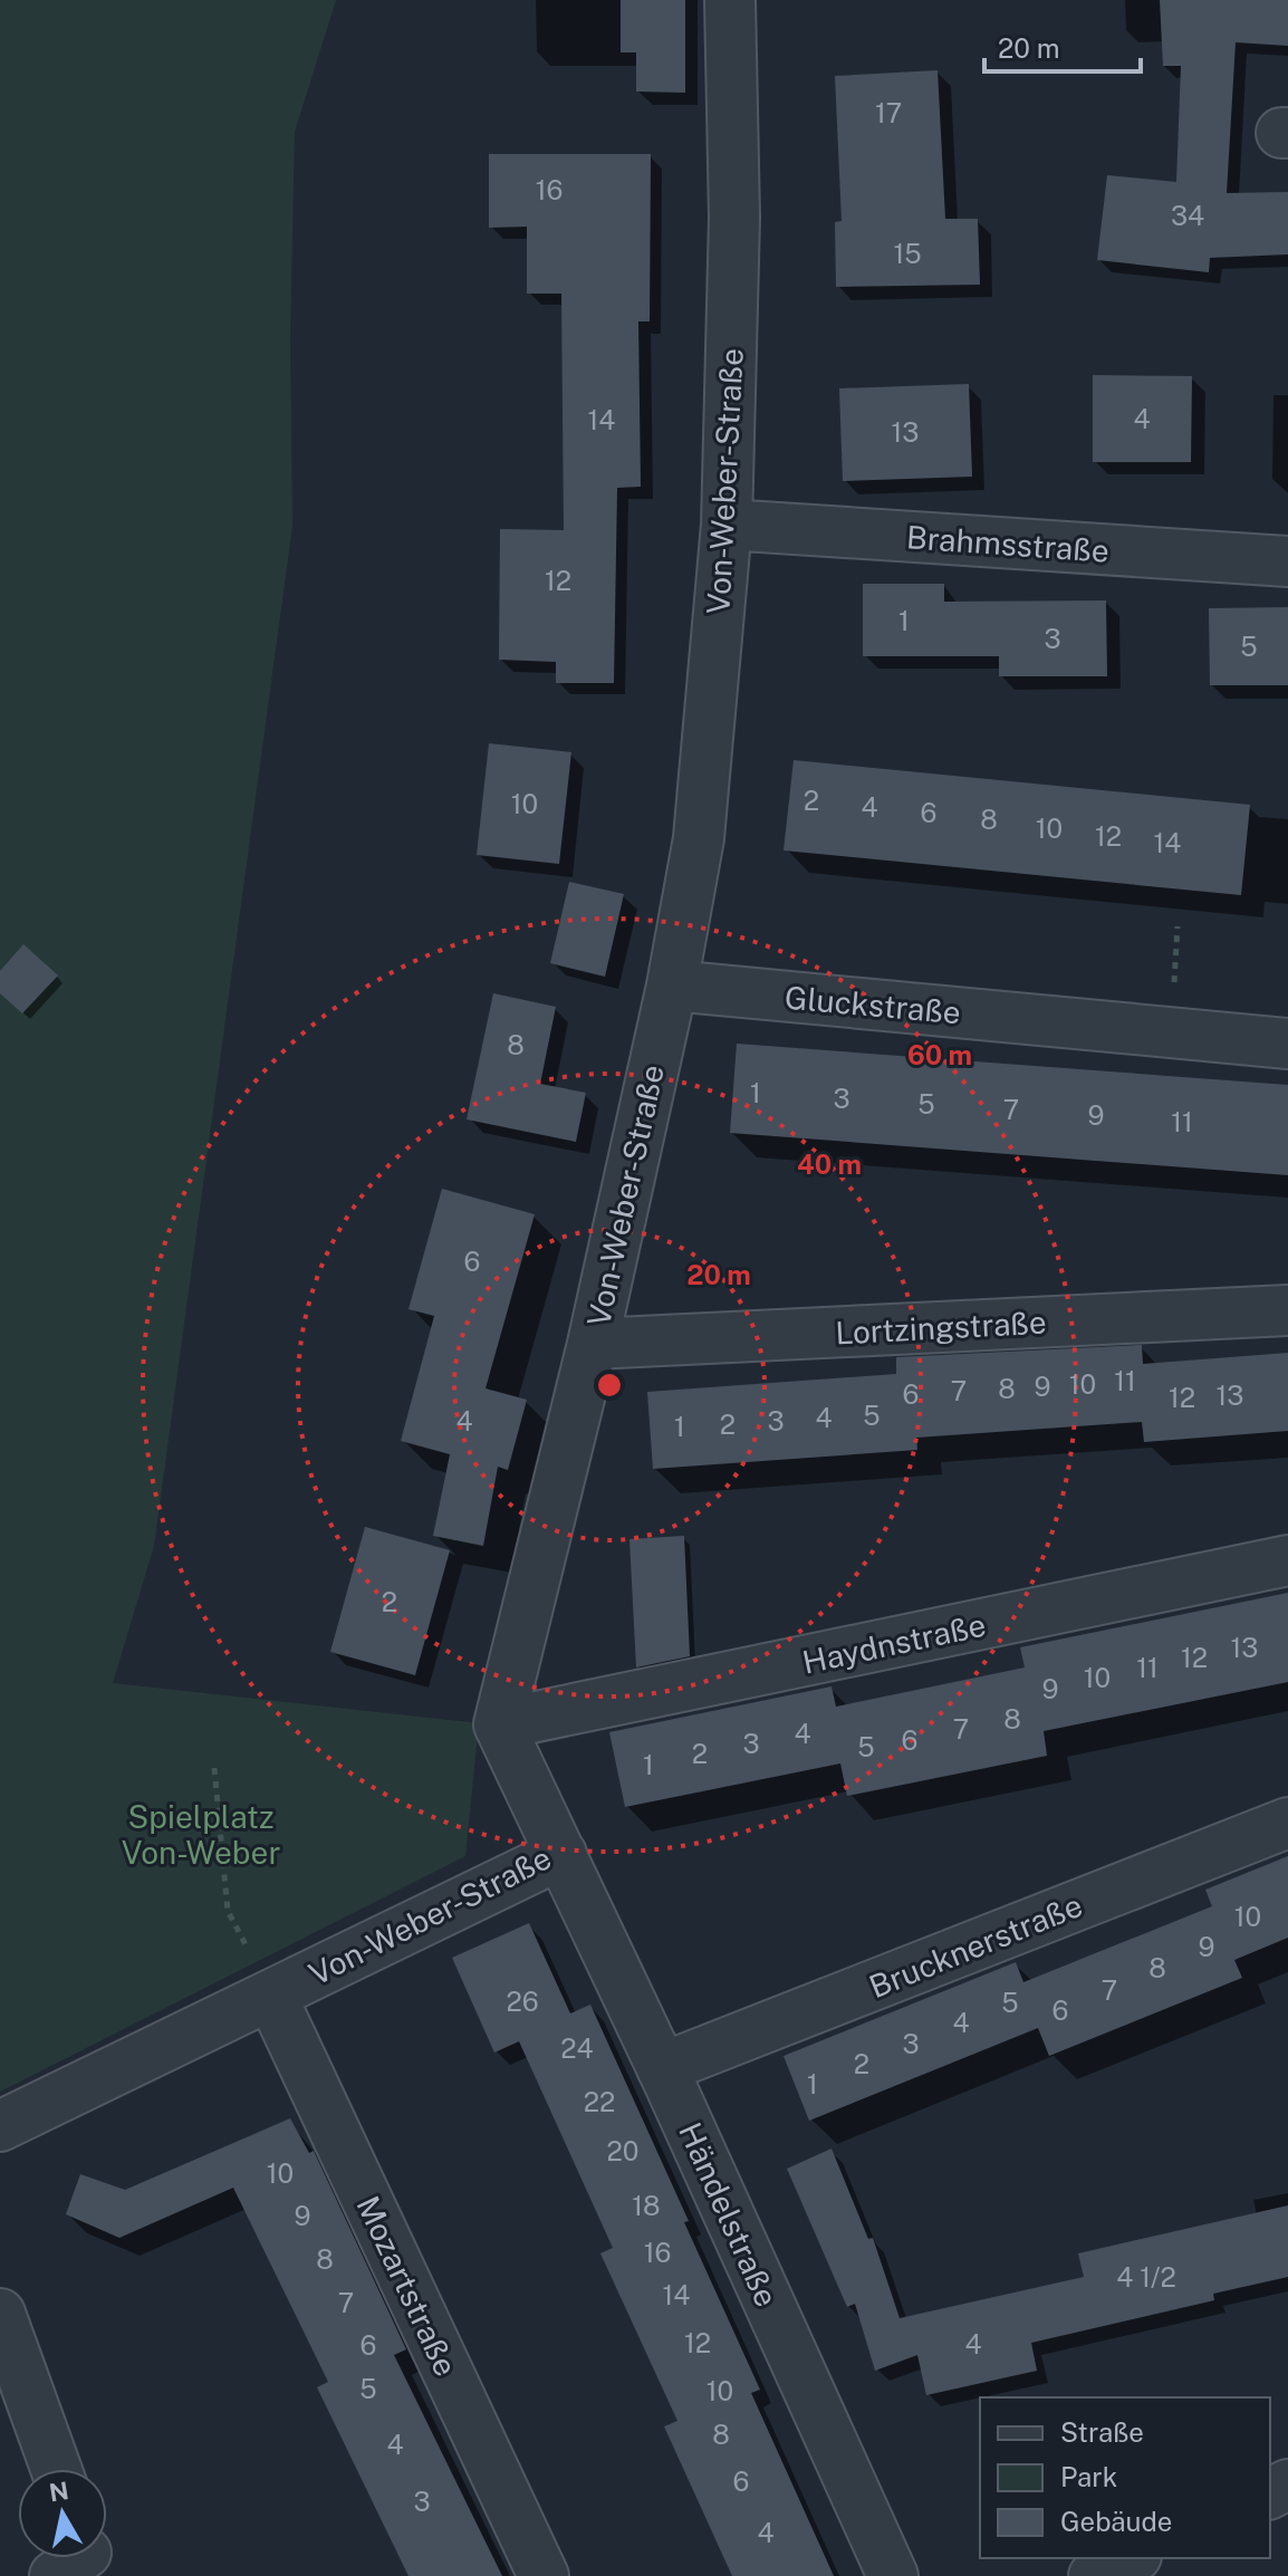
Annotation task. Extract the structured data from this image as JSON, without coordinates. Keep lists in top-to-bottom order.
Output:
{
  "streets": {
    "street": [
      "Von-Weber-Straße",
      "Brahmsstraße",
      "Gluckstraße",
      "Lortzingstraße",
      "Haydnstraße",
      "Brucknerstraße",
      "Händelstraße",
      "Mozartstraße"
    ]
  },
  "crossings": [
    ["Von-Weber-Straße", "Brahmsstraße"],
    ["Von-Weber-Straße", "Gluckstraße"],
    ["Von-Weber-Straße", "Lortzingstraße"],
    ["Von-Weber-Straße", "Haydnstraße"],
    ["Von-Weber-Straße", "Händelstraße"],
    ["Von-Weber-Straße", "Mozartstraße"],
    ["Brucknerstraße", "Händelstraße"]
  ],
  "parks": ["Spielplatz Von-Weber"],
  "house_numbers": [
    "17",
    "16",
    "34",
    "15",
    "4",
    "14",
    "13",
    "12",
    "1",
    "3",
    "5",
    "2",
    "10",
    "4",
    "6",
    "8",
    "10",
    "12",
    "14",
    "8",
    "1",
    "3",
    "5",
    "7",
    "9",
    "11",
    "6",
    "11",
    "10",
    "9",
    "8",
    "7",
    "6",
    "13",
    "12",
    "5",
    "4",
    "4",
    "3",
    "2",
    "1",
    "2",
    "13",
    "12",
    "11",
    "10",
    "9",
    "8",
    "7",
    "4",
    "6",
    "3",
    "5",
    "2",
    "1",
    "10",
    "9",
    "8",
    "7",
    "26",
    "5",
    "6",
    "4",
    "3",
    "24",
    "2",
    "1",
    "22",
    "20",
    "10",
    "18",
    "9",
    "16",
    "8",
    "4 1/2",
    "14",
    "7",
    "12",
    "4",
    "6",
    "5",
    "10",
    "8",
    "4",
    "6",
    "3",
    "4"
  ],
  "legend": ["Straße", "Park", "Gebäude"],
  "scale_bar": "20 m",
  "north": "top",
  "rings": ["60 m", "40 m", "20 m"]
}
